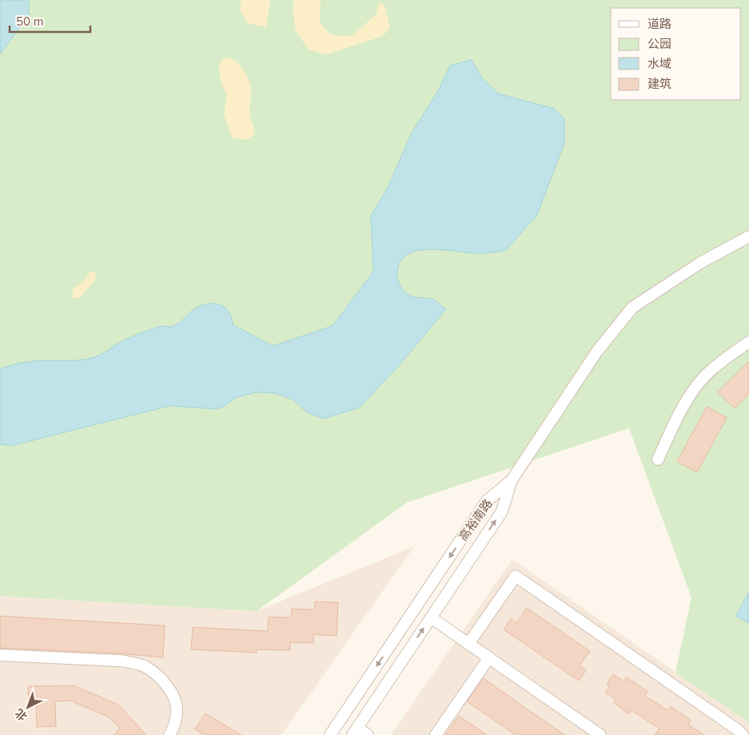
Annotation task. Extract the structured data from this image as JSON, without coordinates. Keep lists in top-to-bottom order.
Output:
{
  "streets": {
    "street": ["高裕南路"]
  },
  "legend": [
    "道路",
    "公园",
    "水域",
    "建筑"
  ],
  "scale_bar": "50 m",
  "north": "bottom left"
}
